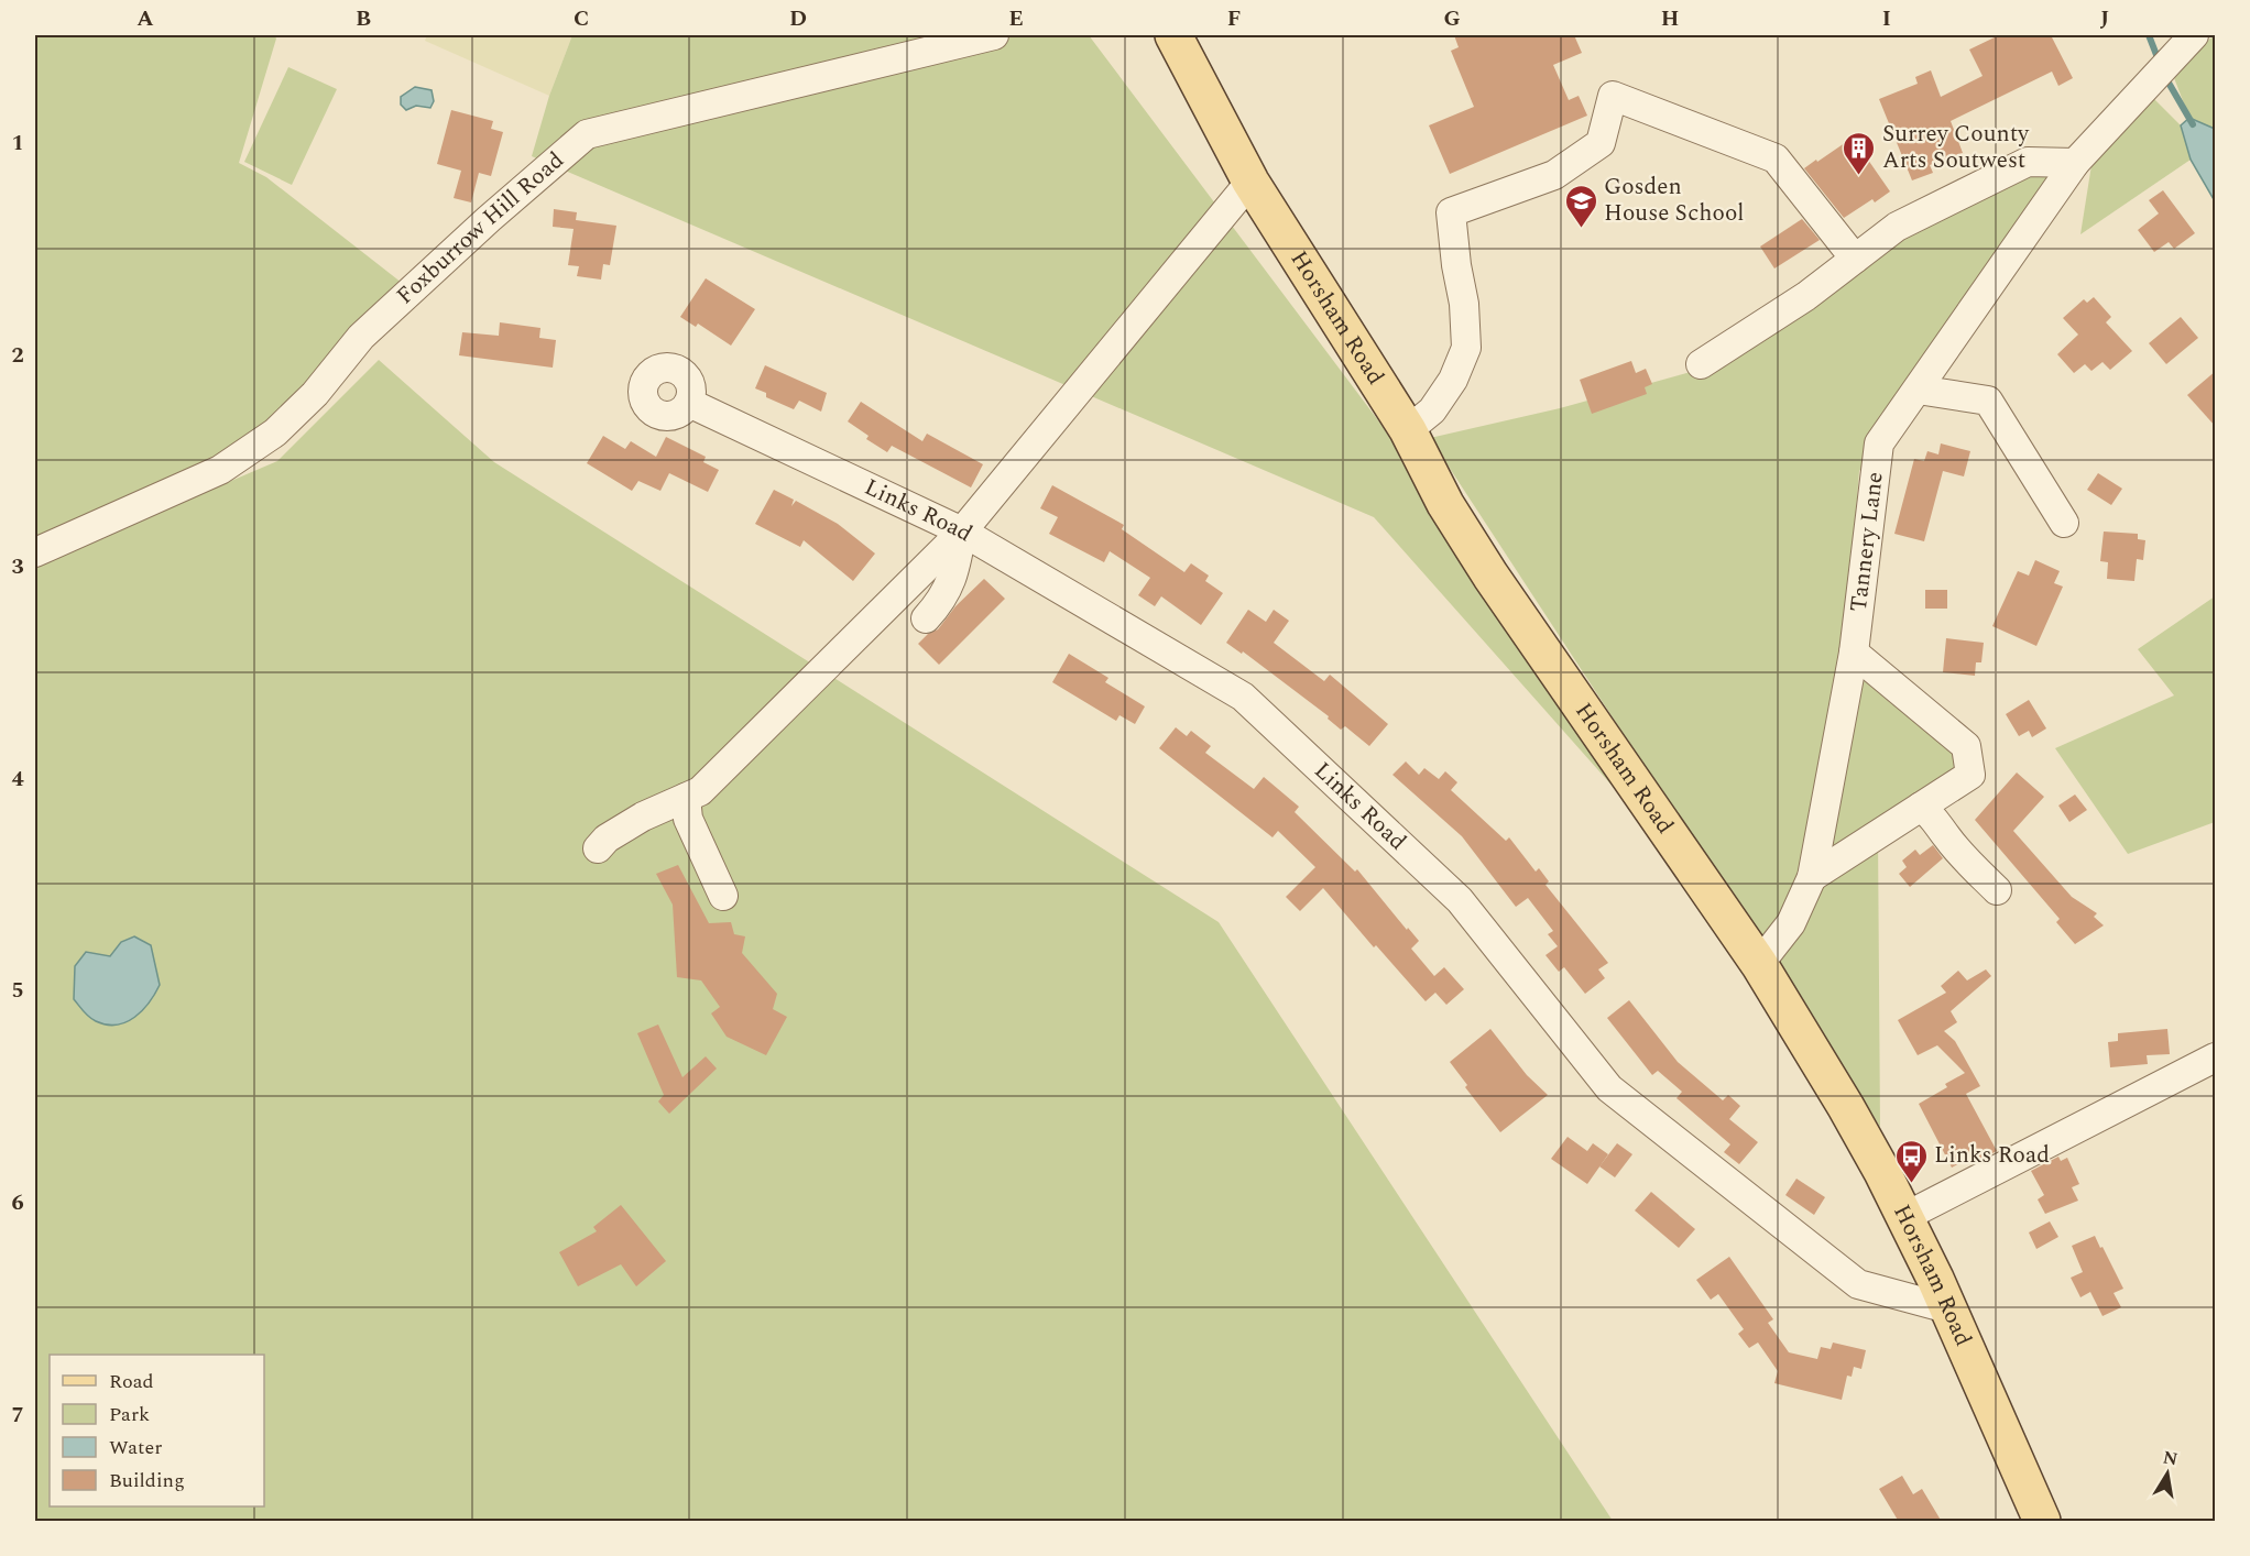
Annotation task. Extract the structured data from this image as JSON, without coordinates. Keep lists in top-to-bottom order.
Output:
{
  "streets": {
    "main road": ["Horsham Road"],
    "street": ["Foxburrow Hill Road", "Links Road", "Tannery Lane"]
  },
  "crossings": [
    ["Horsham Road", "Links Road"],
    ["Horsham Road", "Tannery Lane"]
  ],
  "places": {
    "building": ["Surrey County Arts Soutwest"],
    "school or university": ["Gosden House School"],
    "bus stop": ["Links Road"]
  },
  "legend": [
    "Road",
    "Park",
    "Water",
    "Building"
  ],
  "north": "top",
  "grid": {
    "columns": [
      "A",
      "B",
      "C",
      "D",
      "E",
      "F",
      "G",
      "H",
      "I",
      "J"
    ],
    "rows": [
      "1",
      "2",
      "3",
      "4",
      "5",
      "6",
      "7"
    ]
  }
}
